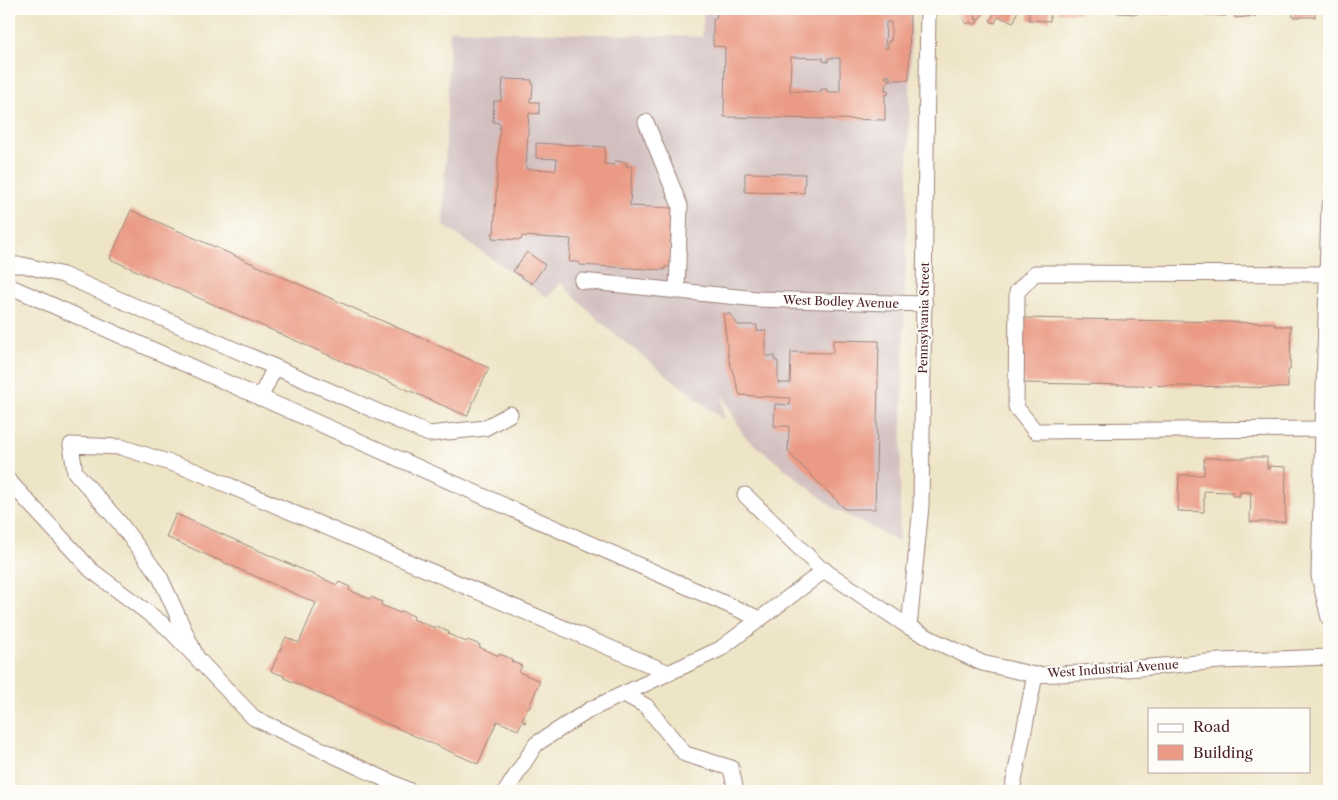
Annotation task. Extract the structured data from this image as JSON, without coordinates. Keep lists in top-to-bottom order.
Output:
{
  "streets": {
    "street": ["West Bodley Avenue", "Pennsylvania Street", "West Industrial Avenue"]
  },
  "crossings": [
    ["West Bodley Avenue", "Pennsylvania Street"],
    ["Pennsylvania Street", "West Industrial Avenue"]
  ],
  "legend": ["Road", "Building"]
}
